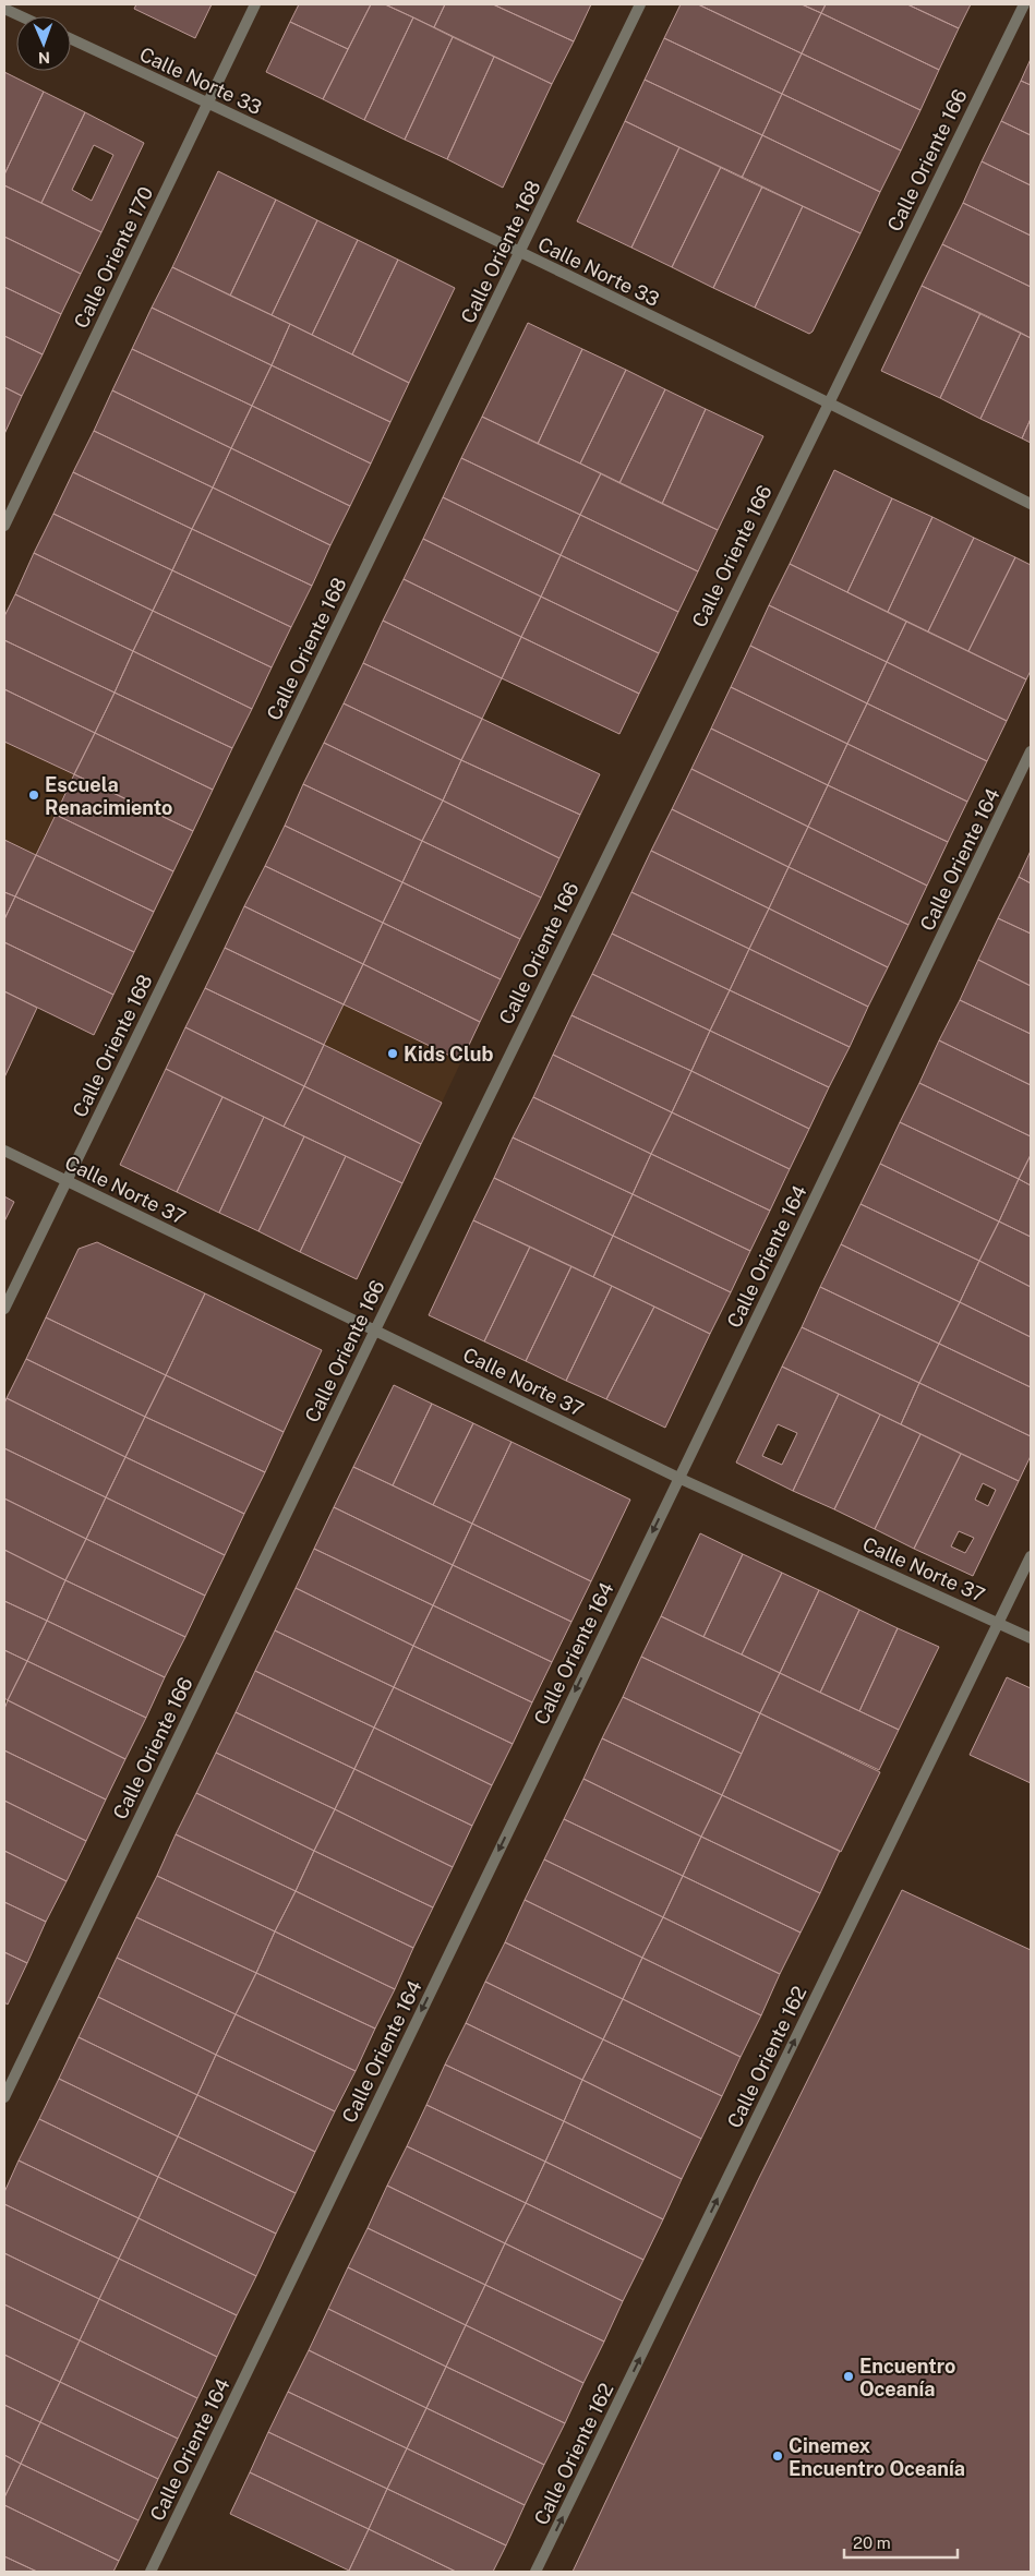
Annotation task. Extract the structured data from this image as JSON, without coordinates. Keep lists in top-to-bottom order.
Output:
{
  "streets": {
    "street": [
      "Calle Norte 33",
      "Calle Oriente 166",
      "Calle Oriente 168",
      "Calle Oriente 170",
      "Calle Oriente 164",
      "Calle Norte 37",
      "Calle Oriente 162"
    ]
  },
  "crossings": [
    ["Calle Norte 33", "Calle Oriente 166"],
    ["Calle Norte 33", "Calle Oriente 168"],
    ["Calle Norte 33", "Calle Oriente 170"],
    ["Calle Oriente 166", "Calle Norte 37"],
    ["Calle Oriente 168", "Calle Norte 37"],
    ["Calle Oriente 164", "Calle Norte 37"],
    ["Calle Norte 37", "Calle Oriente 162"]
  ],
  "one_way": ["Calle Oriente 164", "Calle Oriente 162"],
  "places": [
    "Escuela Renacimiento",
    "Kids Club",
    "Encuentro Oceanía",
    "Cinemex Encuentro Oceanía"
  ],
  "scale_bar": "20 m",
  "north": "bottom"
}
